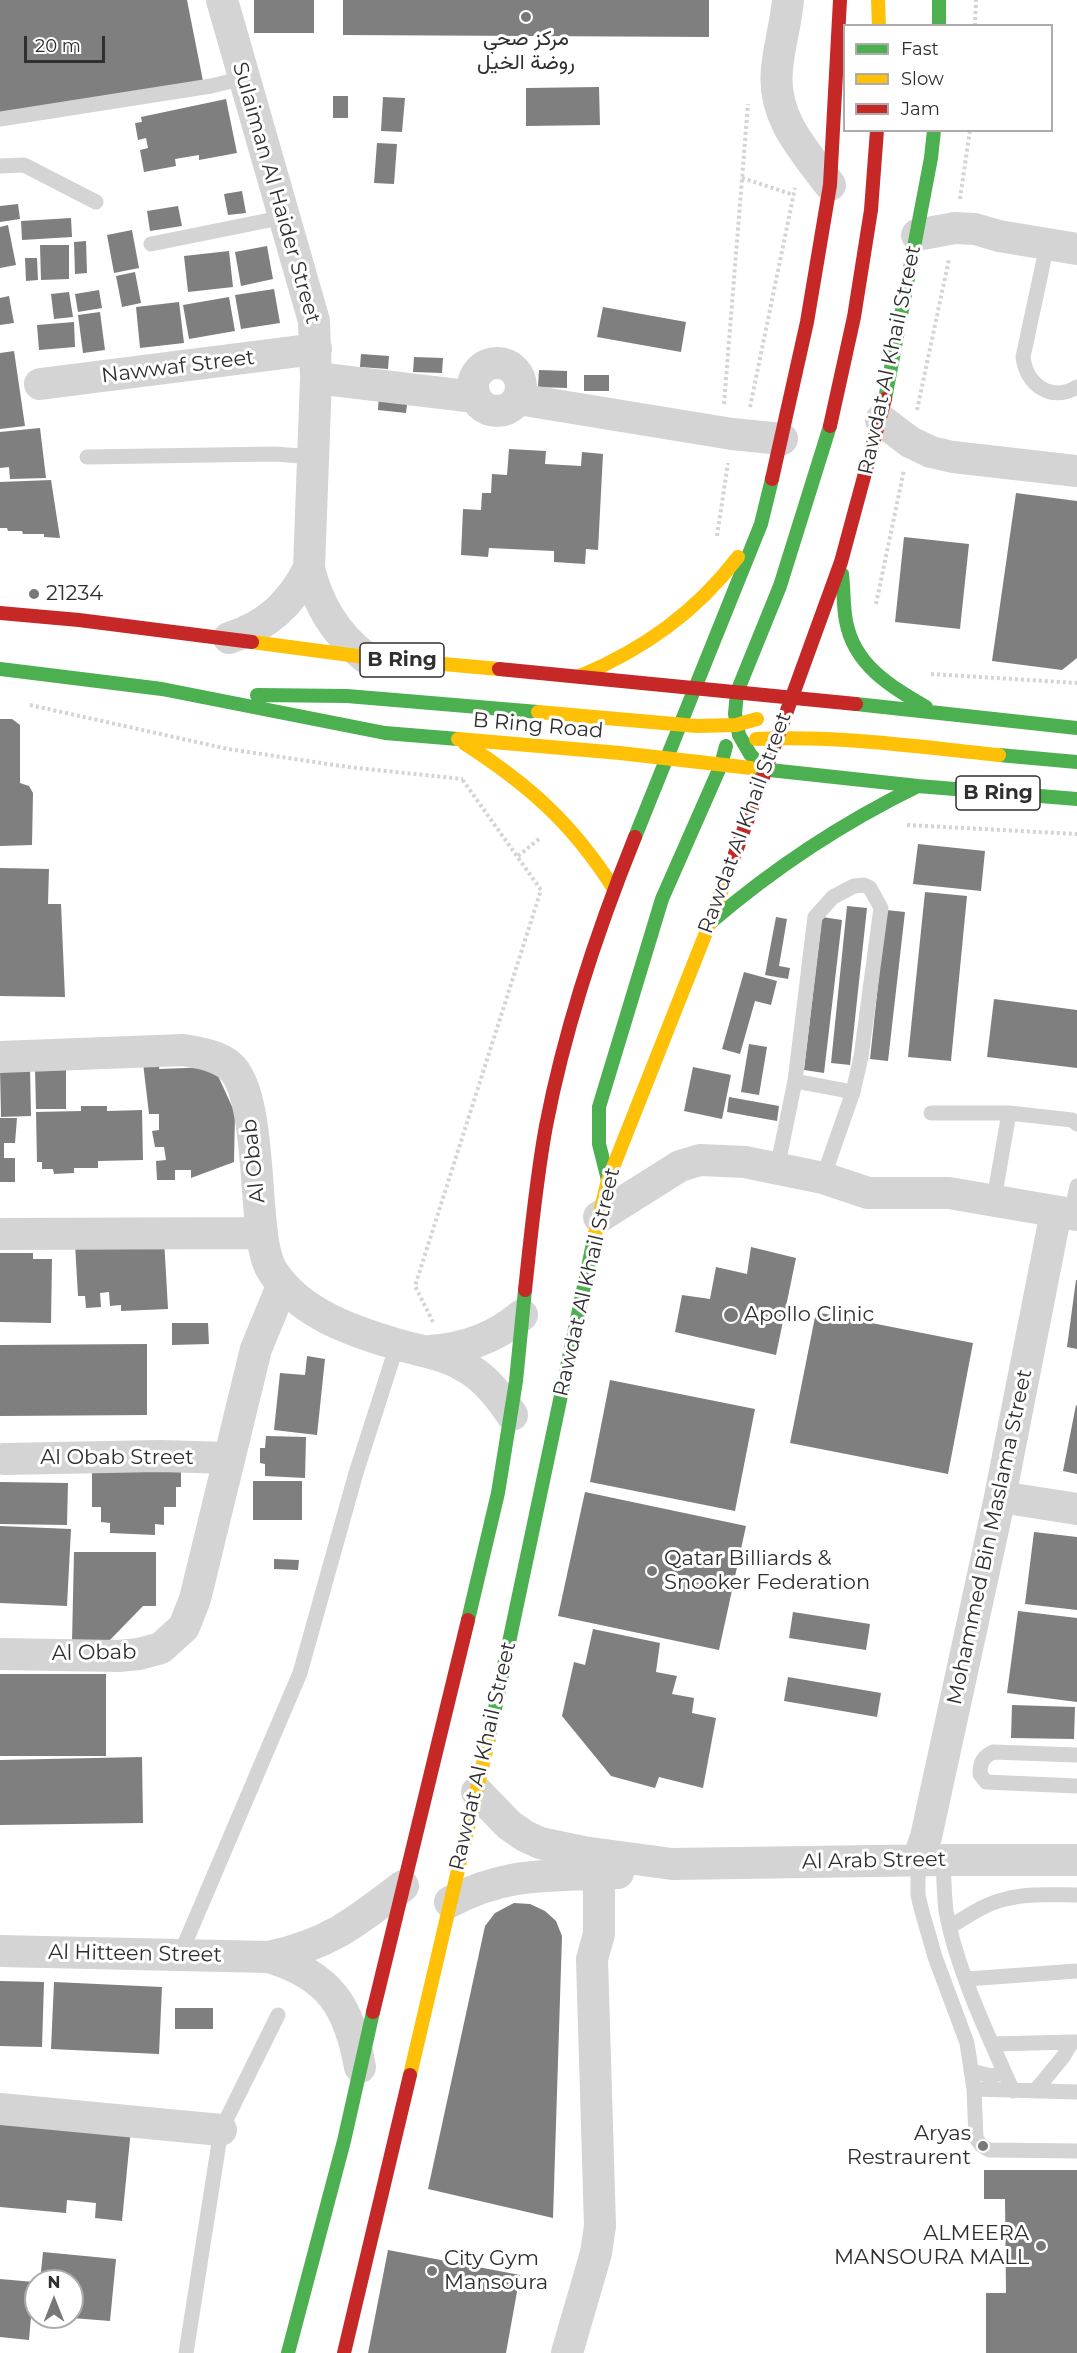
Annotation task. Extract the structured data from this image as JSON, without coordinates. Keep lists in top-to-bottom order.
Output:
{
  "streets": {
    "main road": ["Rawdat Al Khail Street", "B Ring", "B Ring Road"],
    "street": [
      "Sulaiman Al Haider Street",
      "Nawwaf Street",
      "Al Obab",
      "Al Obab Street",
      "Mohammed Bin Maslama Street",
      "Al Arab Street",
      "Al Hitteen Street"
    ]
  },
  "crossings": [
    ["Sulaiman Al Haider Street", "Nawwaf Street"],
    ["Sulaiman Al Haider Street", "B Ring"],
    ["Rawdat Al Khail Street", "B Ring"],
    ["Rawdat Al Khail Street", "B Ring Road"],
    ["Rawdat Al Khail Street", "Al Arab Street"],
    ["Al Obab", "Al Obab Street"],
    ["Mohammed Bin Maslama Street", "Al Arab Street"]
  ],
  "places": [
    "مركز صحي روضة الخيل",
    "21234",
    "Apollo Clinic",
    "Qatar Billiards & Snooker Federation",
    "Aryas Restraurent",
    "ALMEERA MANSOURA MALL",
    "City Gym Mansoura"
  ],
  "legend": ["Fast", "Slow", "Jam"],
  "scale_bar": "20 m",
  "north": "top"
}
